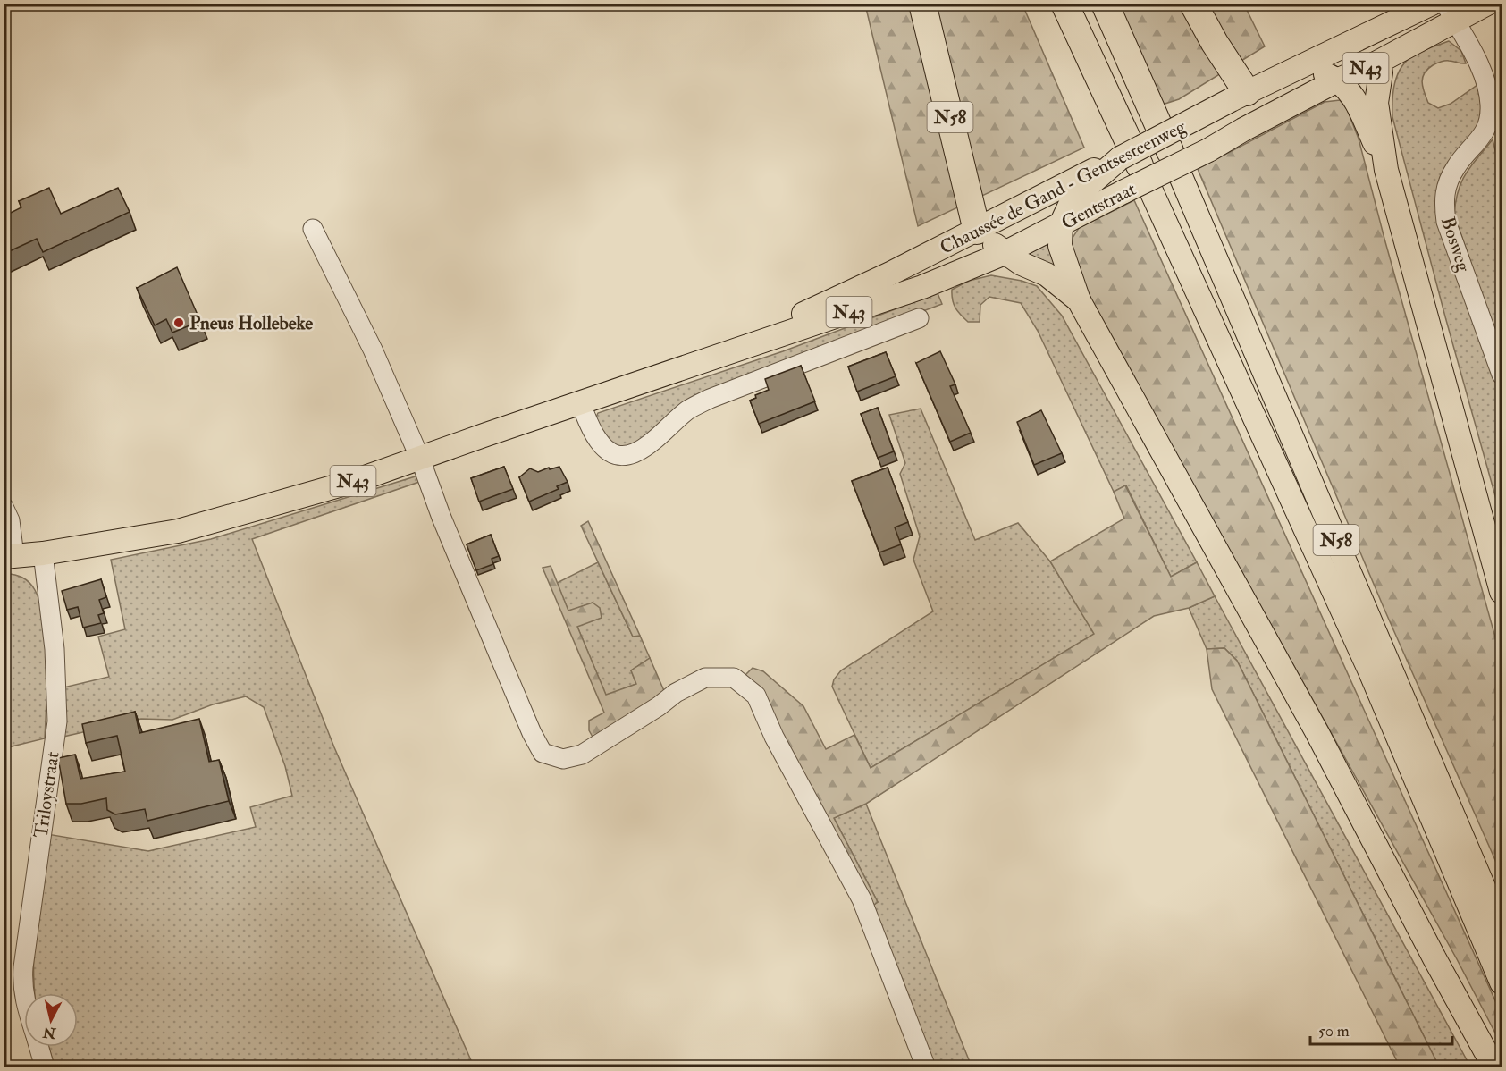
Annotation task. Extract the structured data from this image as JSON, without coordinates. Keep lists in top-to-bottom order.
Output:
{
  "streets": {
    "highway": ["N58"],
    "main road": ["N43", "Chaussée de Gand - Gentsesteenweg", "Gentstraat"],
    "street": ["Bosweg", "Triloystraat"]
  },
  "crossings": [
    ["N43", "Chaussée de Gand - Gentsesteenweg"],
    ["N43", "Gentstraat"],
    ["N43", "Triloystraat"],
    ["N58", "Chaussée de Gand - Gentsesteenweg"],
    ["Chaussée de Gand - Gentsesteenweg", "Gentstraat"],
    ["Gentstraat", "Bosweg"]
  ],
  "places": ["Pneus Hollebeke"],
  "scale_bar": "50 m",
  "north": "bottom"
}
